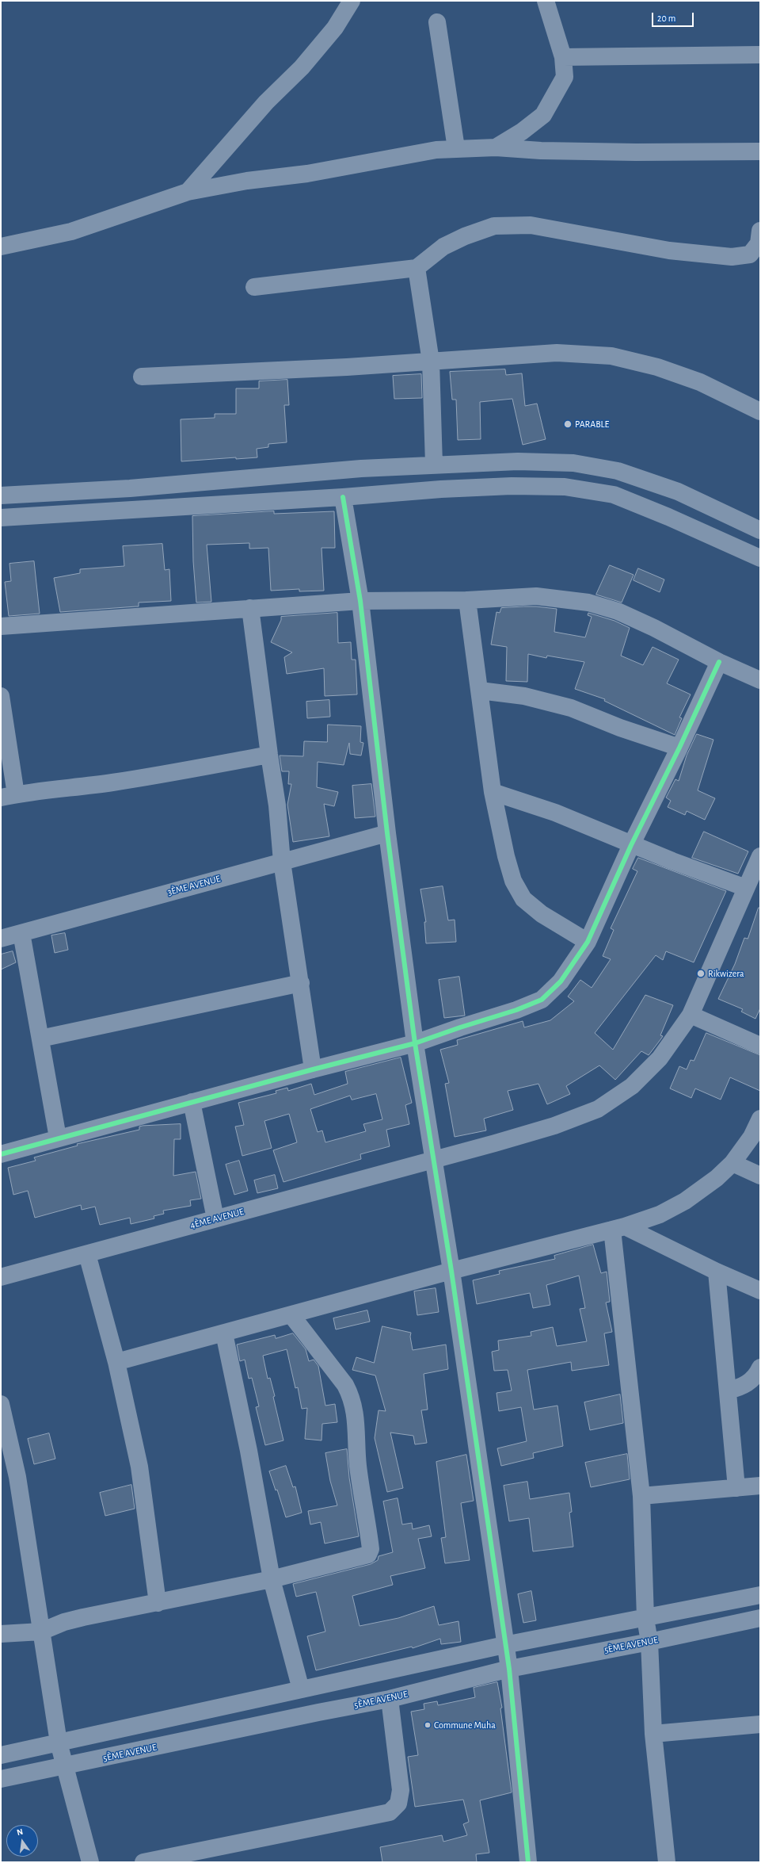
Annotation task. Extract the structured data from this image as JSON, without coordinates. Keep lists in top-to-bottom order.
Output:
{
  "streets": {
    "street": ["3ÈME AVENUE", "4ÈME AVENUE", "5ÈME AVENUE"]
  },
  "places": ["PARABLE", "Rikwizera", "Commune Muha"],
  "scale_bar": "20 m",
  "north": "top"
}
